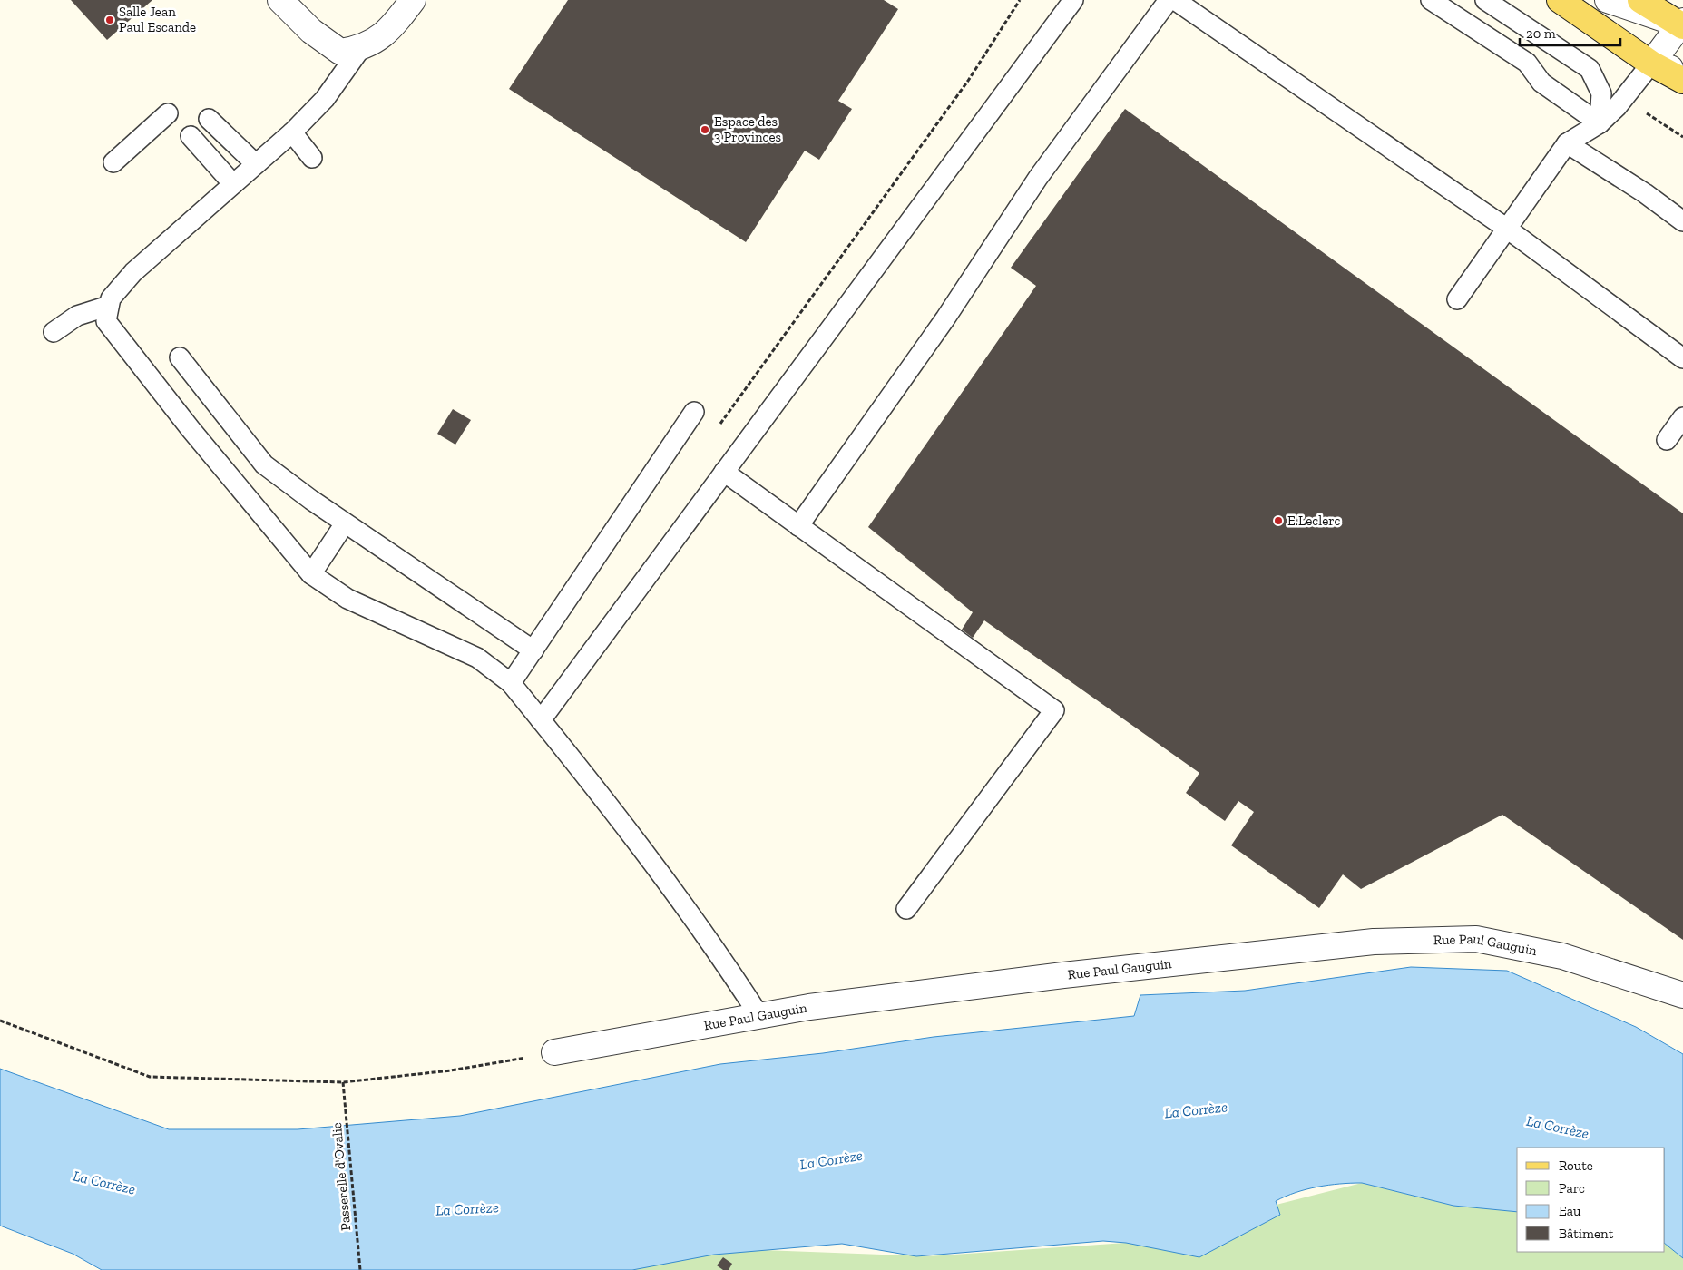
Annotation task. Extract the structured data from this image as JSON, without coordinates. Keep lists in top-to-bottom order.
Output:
{
  "streets": {
    "street": ["Rue Paul Gauguin"],
    "path": ["Passerelle d'Ovalie"]
  },
  "water": ["La Corrèze"],
  "places": ["Salle Jean Paul Escande", "Espace des 3 Provinces", "E.Leclerc"],
  "legend": [
    "Route",
    "Parc",
    "Eau",
    "Bâtiment"
  ],
  "scale_bar": "20 m"
}
